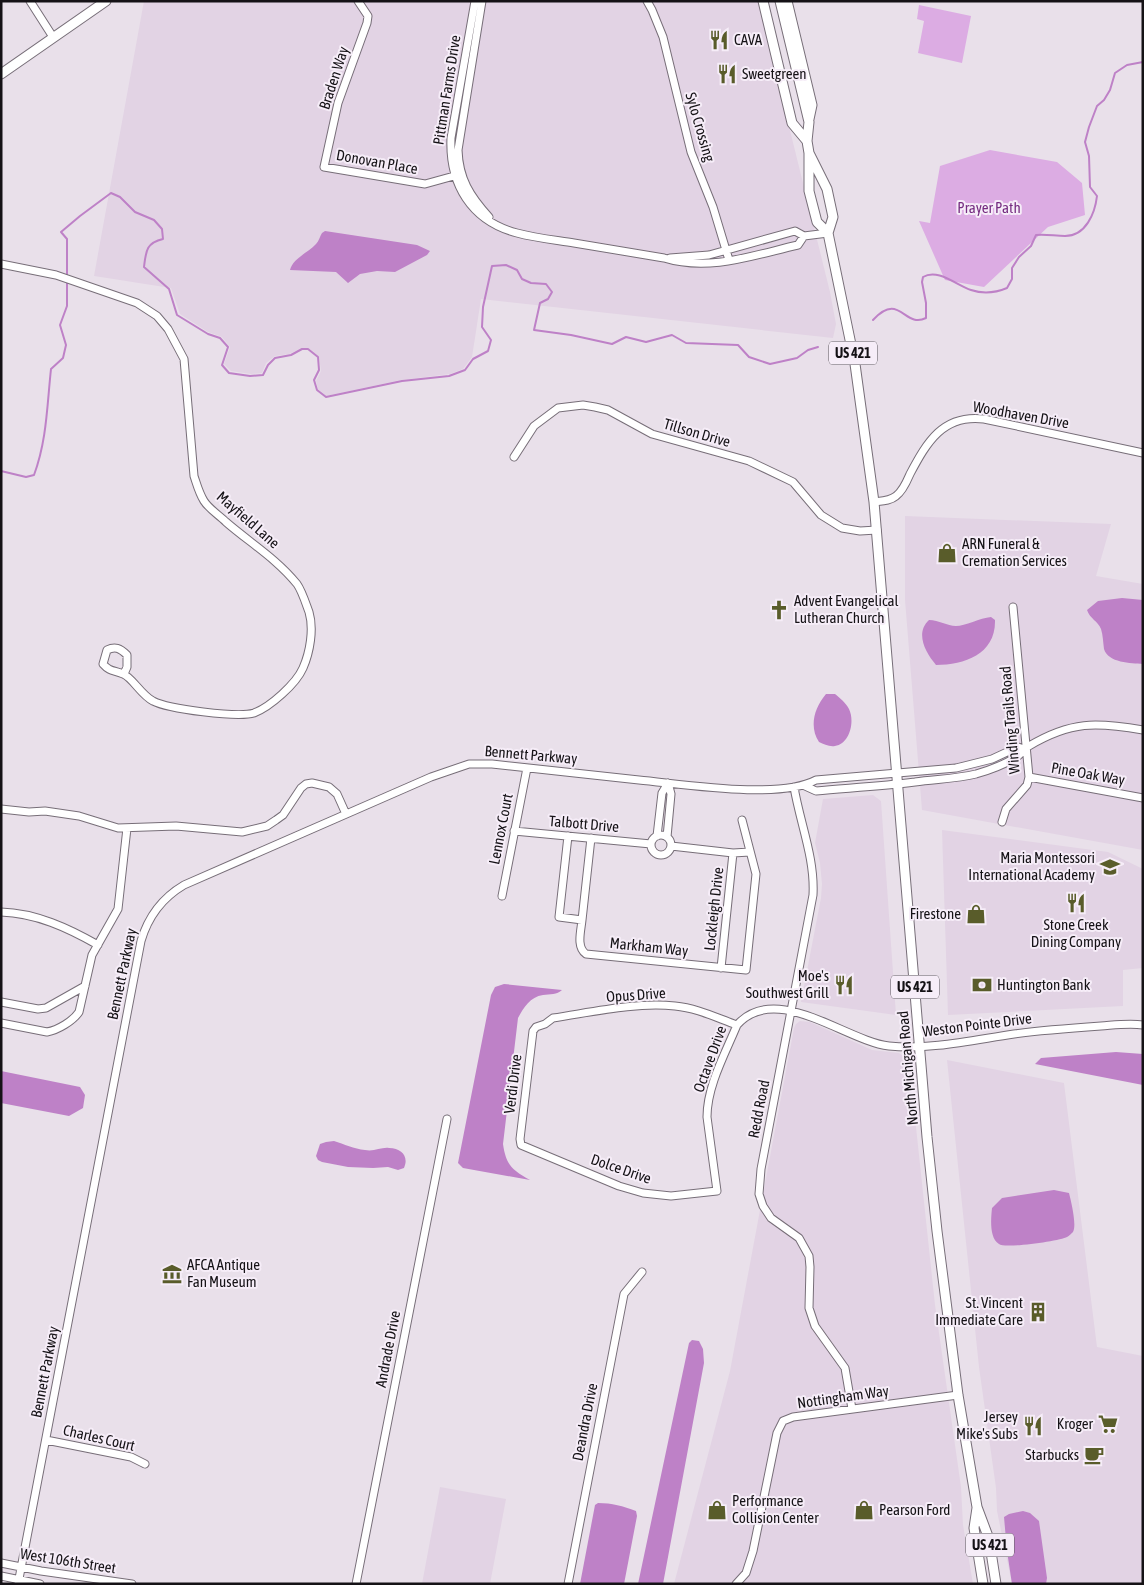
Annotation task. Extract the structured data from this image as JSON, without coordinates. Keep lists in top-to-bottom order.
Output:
{
  "streets": {
    "main road": ["US 421", "North Michigan Road"],
    "street": [
      "Braden Way",
      "Pittman Farms Drive",
      "Sylo Crossing",
      "Donovan Place",
      "Woodhaven Drive",
      "Tillson Drive",
      "Mayfield Lane",
      "Winding Trails Road",
      "Bennett Parkway",
      "Pine Oak Way",
      "Talbott Drive",
      "Lennox Court",
      "Lockleigh Drive",
      "Markham Way",
      "Opus Drive",
      "Weston Pointe Drive",
      "Octave Drive",
      "Verdi Drive",
      "Redd Road",
      "Dolce Drive",
      "Andrade Drive",
      "Nottingham Way",
      "Deandra Drive",
      "Charles Court",
      "West 106th Street"
    ]
  },
  "crossings": [
    ["Braden Way", "Donovan Place"],
    ["Pittman Farms Drive", "Sylo Crossing"],
    ["Pittman Farms Drive", "Donovan Place"],
    ["Pittman Farms Drive", "US 421"],
    ["Pittman Farms Drive", "North Michigan Road"],
    ["US 421", "North Michigan Road"],
    ["Woodhaven Drive", "North Michigan Road"],
    ["Tillson Drive", "North Michigan Road"],
    ["Winding Trails Road", "Bennett Parkway"],
    ["Winding Trails Road", "Pine Oak Way"],
    ["Bennett Parkway", "Lennox Court"],
    ["Bennett Parkway", "North Michigan Road"],
    ["Bennett Parkway", "Redd Road"],
    ["Bennett Parkway", "Charles Court"],
    ["Bennett Parkway", "West 106th Street"],
    ["Talbott Drive", "Lennox Court"],
    ["Talbott Drive", "Lockleigh Drive"],
    ["Talbott Drive", "Markham Way"],
    ["Lockleigh Drive", "Markham Way"],
    ["Opus Drive", "Octave Drive"],
    ["Opus Drive", "Verdi Drive"],
    ["Weston Pointe Drive", "Octave Drive"],
    ["Weston Pointe Drive", "North Michigan Road"],
    ["Weston Pointe Drive", "Redd Road"],
    ["Octave Drive", "Redd Road"],
    ["Octave Drive", "Dolce Drive"],
    ["North Michigan Road", "Nottingham Way"],
    ["Verdi Drive", "Dolce Drive"],
    ["Redd Road", "Nottingham Way"]
  ],
  "parks": ["Prayer Path"],
  "places": {
    "restaurant": [
      "CAVA",
      "Sweetgreen",
      "Stone Creek Dining Company",
      "Moe's Southwest Grill",
      "Jersey Mike's Subs"
    ],
    "shop": [
      "ARN Funeral & Cremation Services",
      "Firestone",
      "Performance Collision Center",
      "Pearson Ford"
    ],
    "church": ["Advent Evangelical Lutheran Church"],
    "school or university": ["Maria Montessori International Academy"],
    "bank": ["Huntington Bank"],
    "museum": ["AFCA Antique Fan Museum"],
    "building": ["St. Vincent Immediate Care"],
    "supermarket": ["Kroger"],
    "cafe": ["Starbucks"]
  }
}
